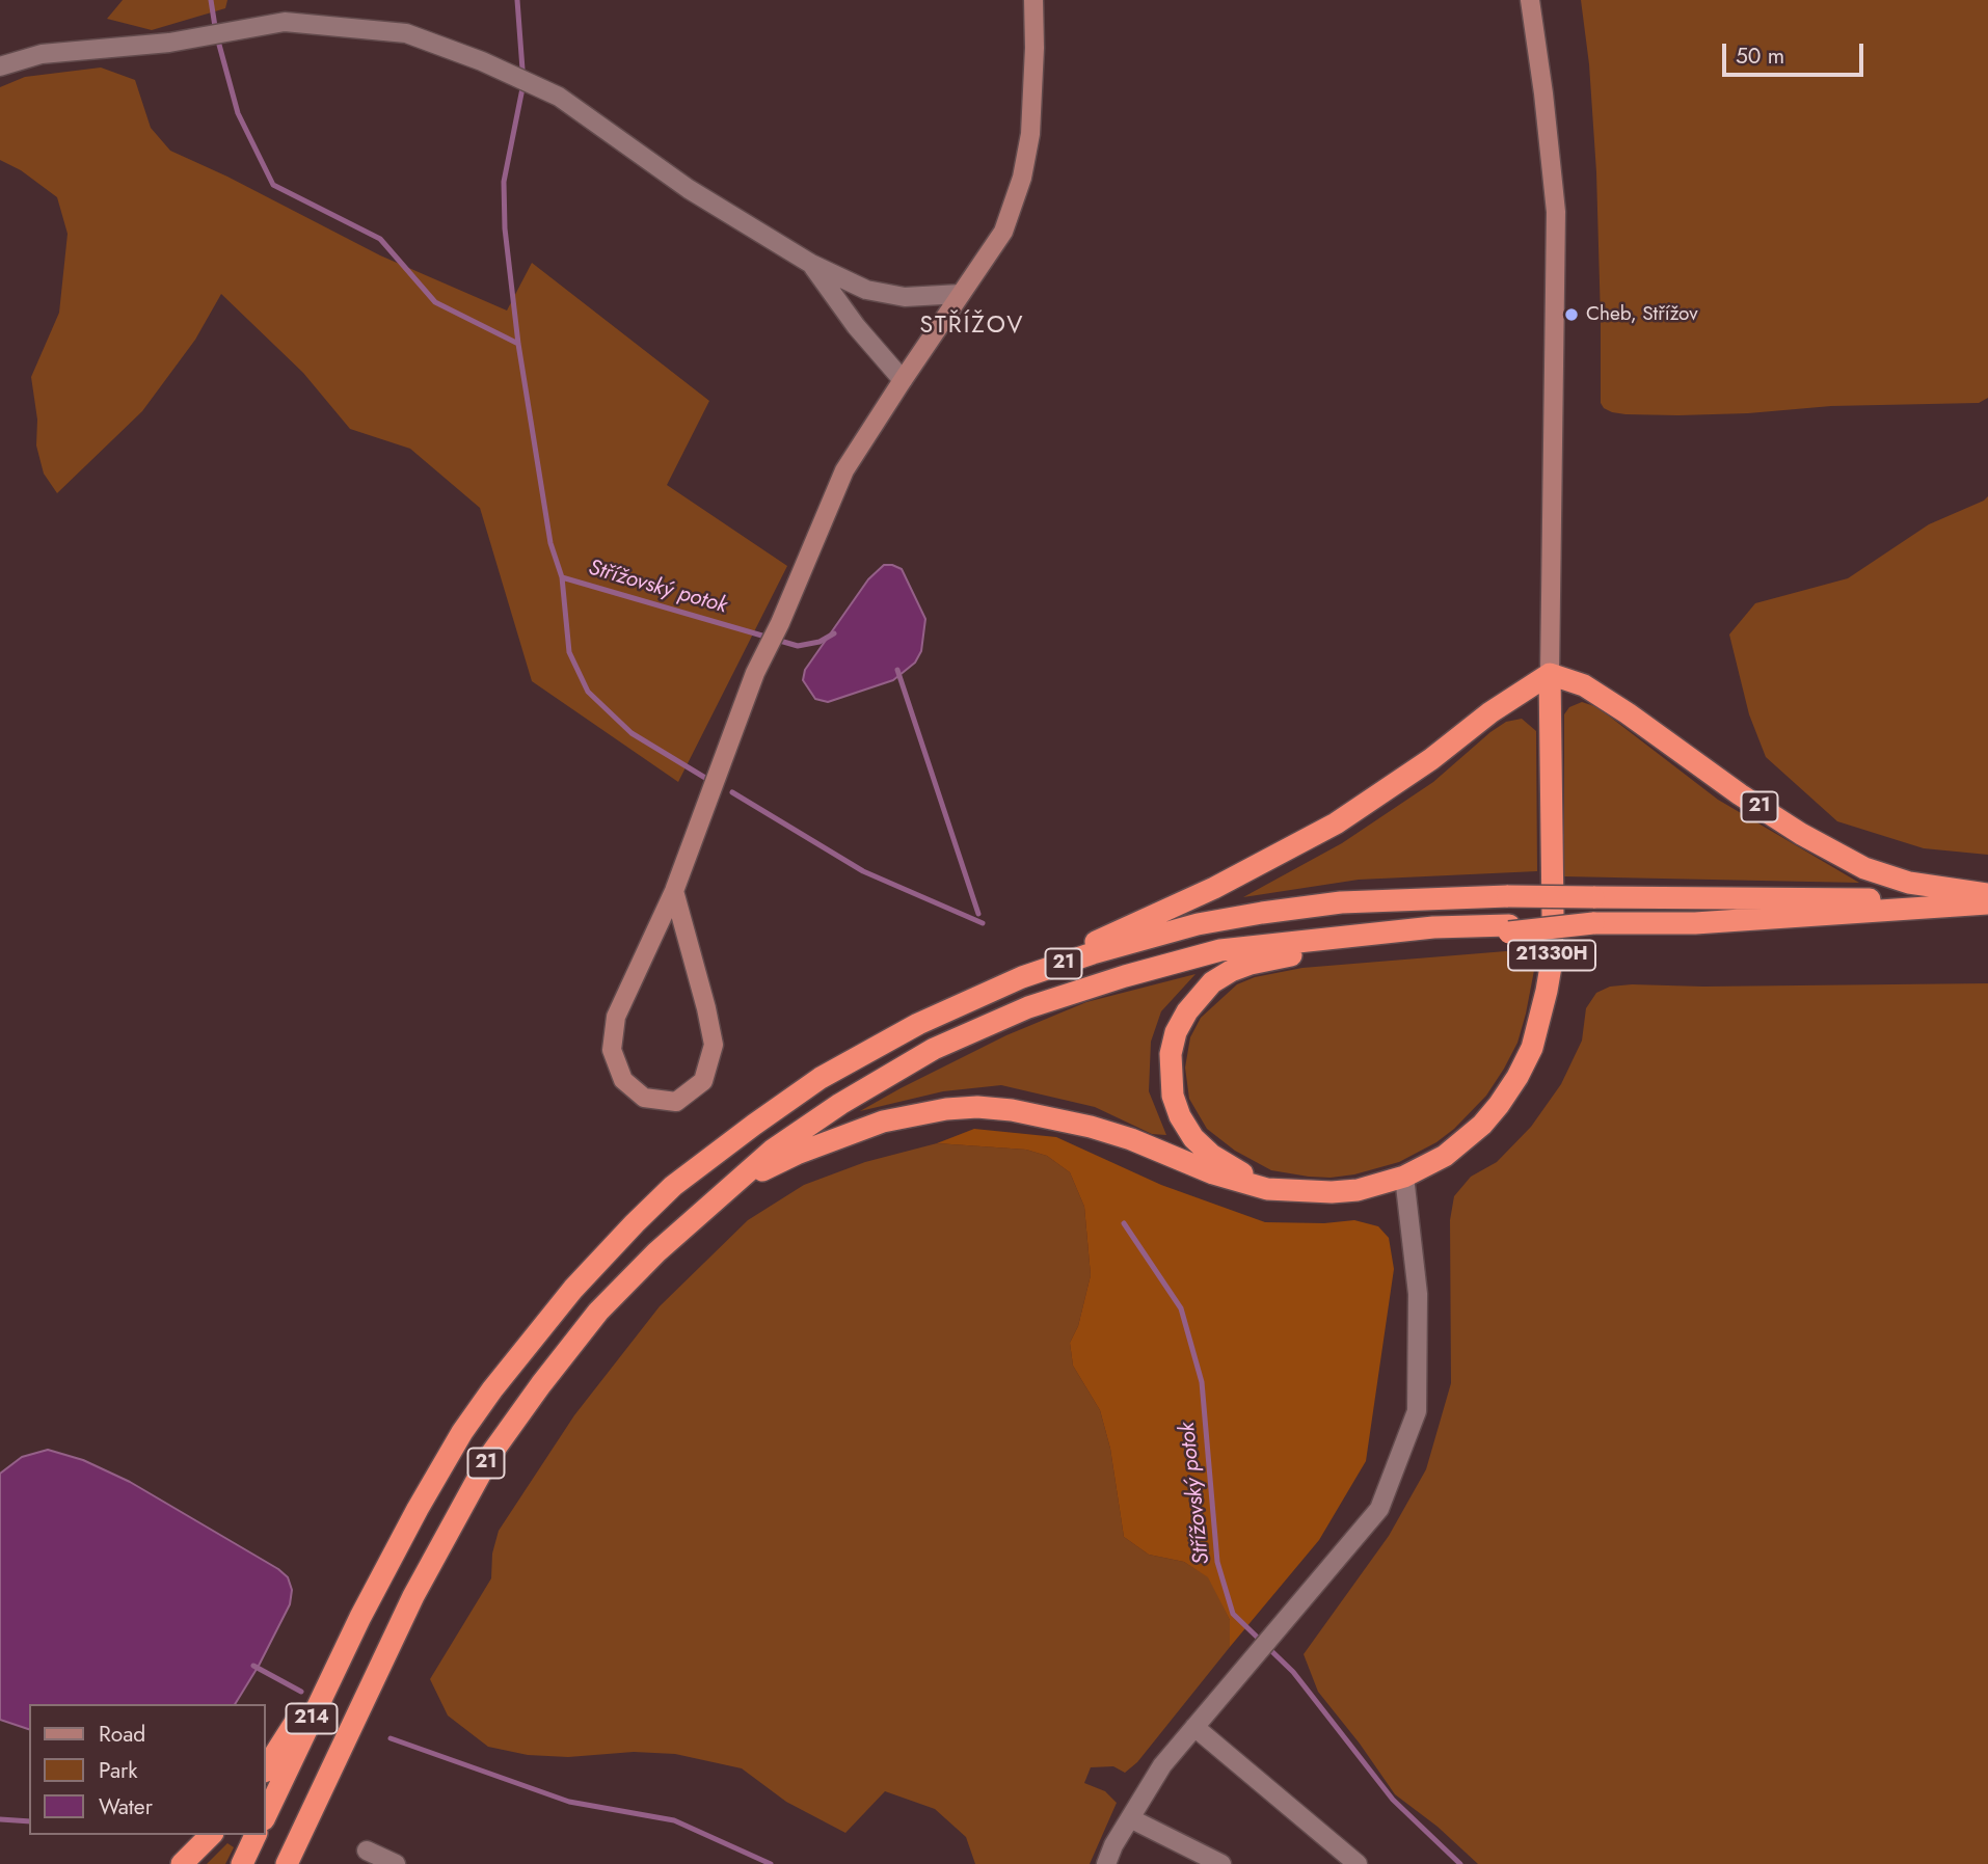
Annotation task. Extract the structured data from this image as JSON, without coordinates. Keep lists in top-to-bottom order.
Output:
{
  "streets": {
    "highway": ["21", "21330H", "214"]
  },
  "crossings": [
    ["21", "21330H"],
    ["21", "214"]
  ],
  "districts": ["STŘÍŽOV"],
  "water": ["Střížovský potok"],
  "places": ["Cheb, Střížov"],
  "legend": ["Road", "Park", "Water"],
  "scale_bar": "50 m"
}
